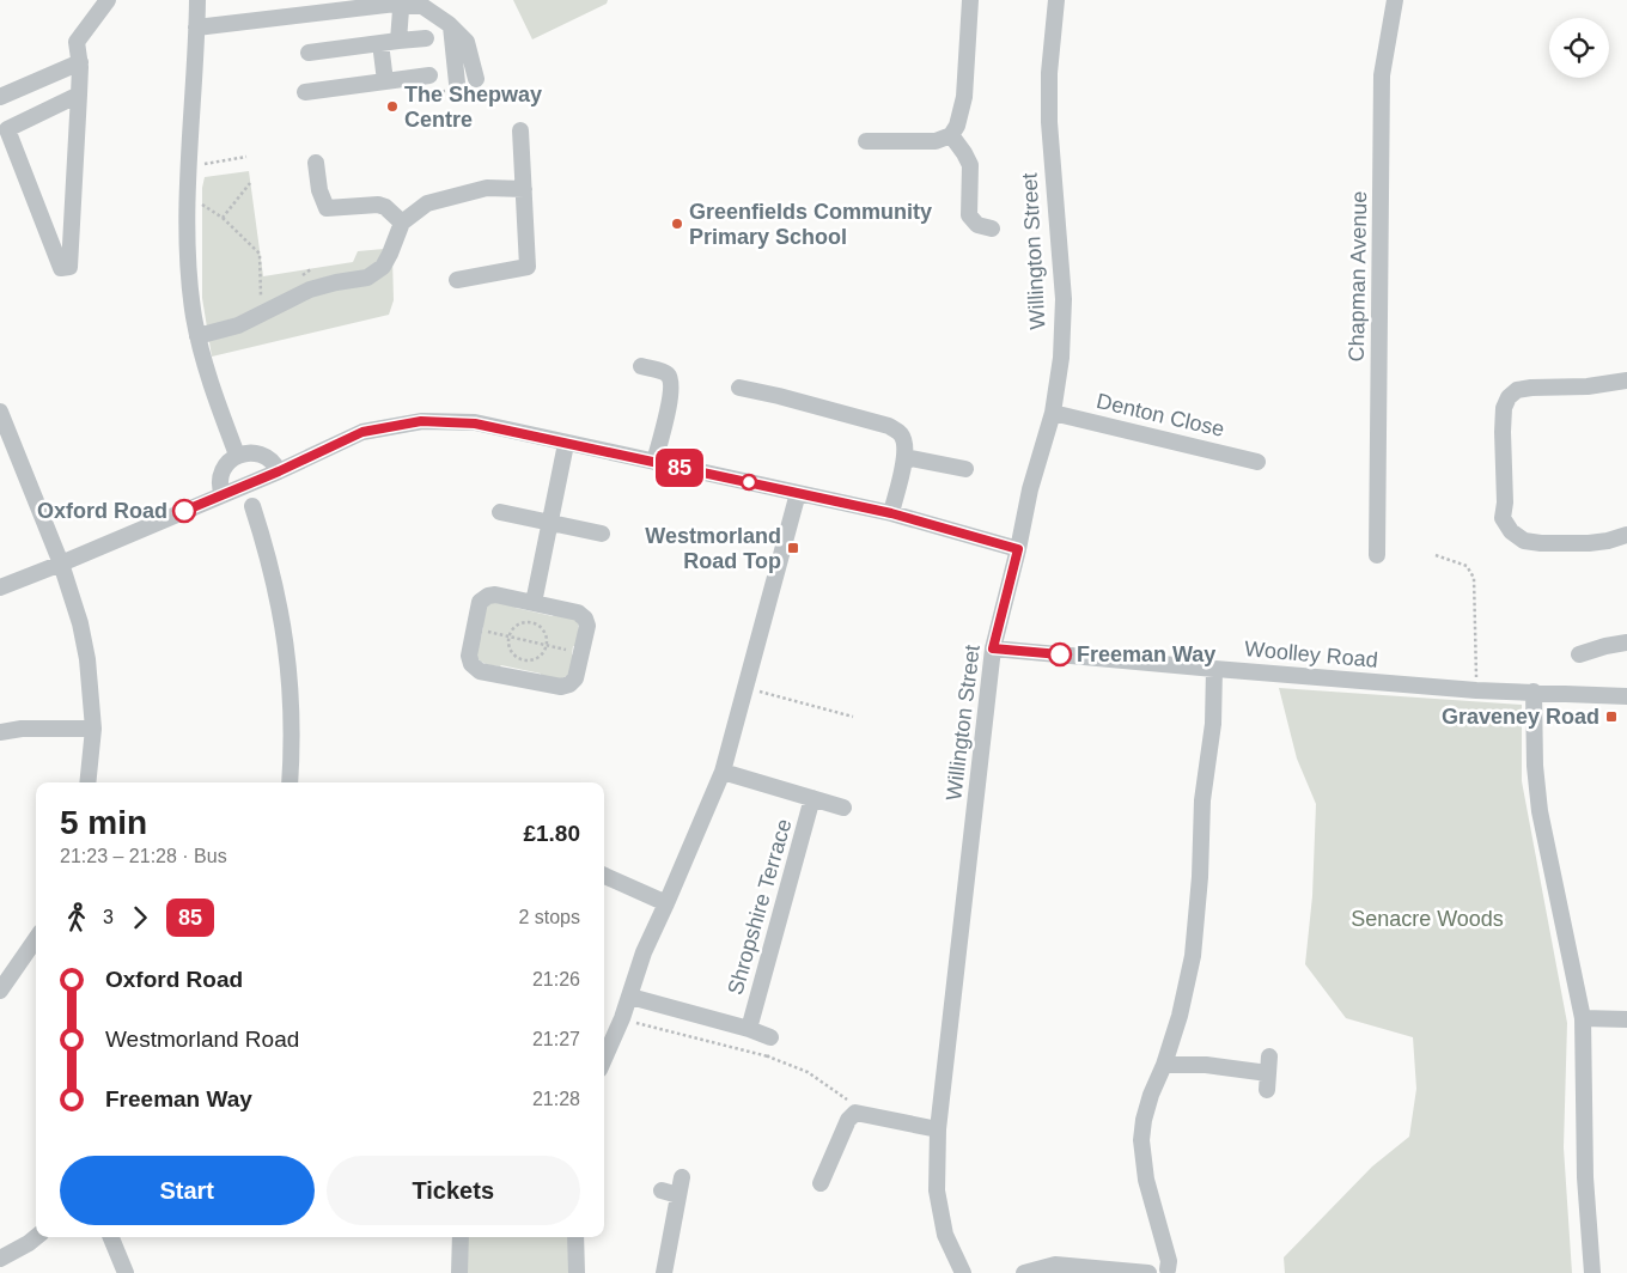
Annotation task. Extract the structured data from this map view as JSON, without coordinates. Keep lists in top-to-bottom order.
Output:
{
  "streets": {
    "street": [
      "Willington Street",
      "Chapman Avenue",
      "Denton Close",
      "Woolley Road",
      "Shropshire Terrace"
    ]
  },
  "crossings": [
    ["Willington Street", "Denton Close"],
    ["Willington Street", "Woolley Road"]
  ],
  "parks": ["Senacre Woods"],
  "places": {
    "other": [
      "The Shepway Centre",
      "Greenfields Community Primary School",
      "Oxford Road",
      "Freeman Way"
    ],
    "transit": ["Westmorland Road Top", "Graveney Road"]
  },
  "lines": ["bus line 85"],
  "page": {
    "on_map": "85",
    "heading": ["5 min", "21:23 – 21:28 · Bus", "£1.80"],
    "legs": ["3", "85", "2 stops"],
    "list": [
      {
        "name": "Oxford Road",
        "value": "21:26"
      },
      {
        "name": "Westmorland Road",
        "value": "21:27"
      },
      {
        "name": "Freeman Way",
        "value": "21:28"
      }
    ],
    "buttons": ["Start", "Tickets"]
  }
}
